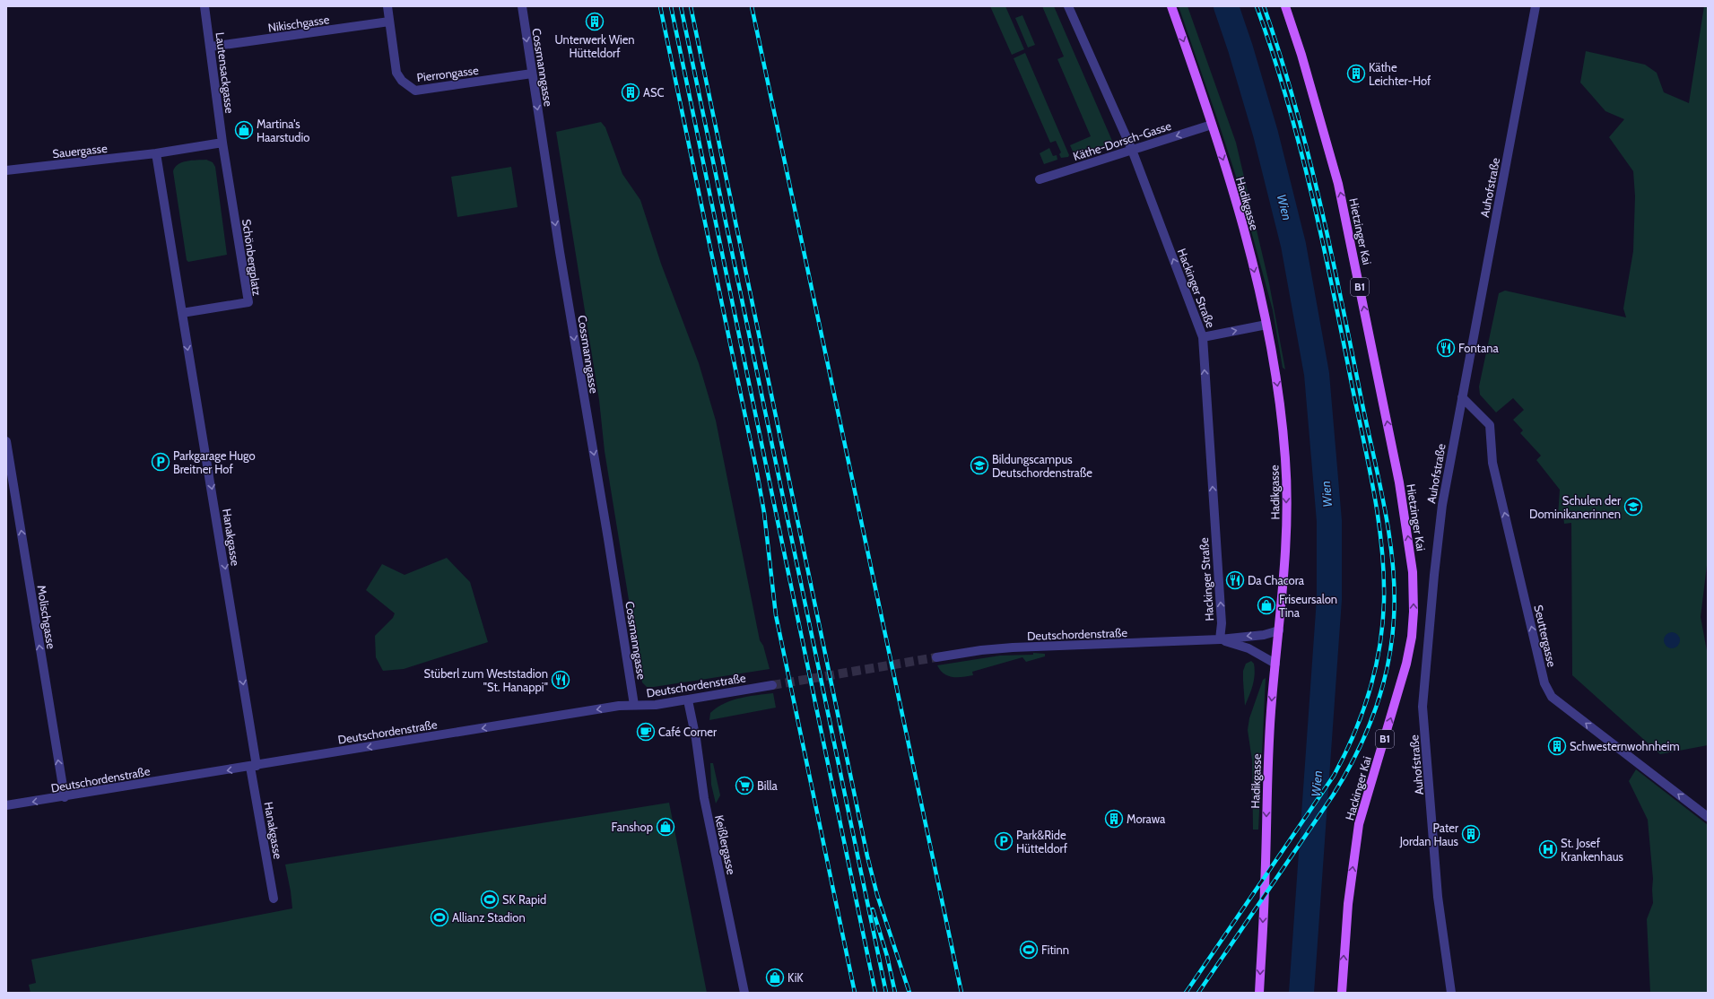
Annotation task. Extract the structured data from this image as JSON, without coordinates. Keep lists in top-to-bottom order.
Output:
{
  "streets": {
    "main road": [
      "Hadikgasse",
      "Hietzinger Kai",
      "B1",
      "Hackinger Kai"
    ],
    "street": [
      "Nikischgasse",
      "Cossmanngasse",
      "Lautensackgasse",
      "Pierrongasse",
      "Käthe-Dorsch-Gasse",
      "Sauergasse",
      "Auhofstraße",
      "Schönbergplatz",
      "Hackinger Straße",
      "Hanakgasse",
      "Molischgasse",
      "Deutschordenstraße",
      "Seuttergasse",
      "Keißlergasse"
    ]
  },
  "crossings": [
    ["Nikischgasse", "Lautensackgasse"],
    ["Nikischgasse", "Pierrongasse"],
    ["Cossmanngasse", "Pierrongasse"],
    ["Cossmanngasse", "Deutschordenstraße"],
    ["Lautensackgasse", "Schönbergplatz"],
    ["Käthe-Dorsch-Gasse", "Hadikgasse"],
    ["Käthe-Dorsch-Gasse", "Hackinger Straße"],
    ["Auhofstraße", "Seuttergasse"],
    ["Hadikgasse", "Deutschordenstraße"],
    ["Hietzinger Kai", "Hackinger Kai"],
    ["Schönbergplatz", "Hanakgasse"],
    ["Hackinger Straße", "Deutschordenstraße"],
    ["Hanakgasse", "Deutschordenstraße"],
    ["Molischgasse", "Deutschordenstraße"],
    ["Deutschordenstraße", "Keißlergasse"]
  ],
  "one_way": [
    "Cossmanngasse",
    "Käthe-Dorsch-Gasse",
    "Hadikgasse",
    "Hietzinger Kai",
    "Hackinger Straße",
    "Hanakgasse",
    "Molischgasse",
    "Deutschordenstraße",
    "Seuttergasse",
    "Hackinger Kai"
  ],
  "water": ["Wien"],
  "places": {
    "building": [
      "Unterwerk Wien Hütteldorf",
      "Käthe Leichter-Hof",
      "ASC",
      "Schwesternwohnheim",
      "Morawa",
      "Pater Jordan Haus"
    ],
    "shop": [
      "Martina's Haarstudio",
      "Friseursalon Tina",
      "Fanshop",
      "KiK"
    ],
    "restaurant": ["Fontana", "Da Chacora", "Stüberl zum Weststadion \"St. Hanappi\""],
    "parking": ["Parkgarage Hugo Breitner Hof", "Park&Ride Hütteldorf"],
    "school or university": ["Bildungscampus Deutschordenstraße", "Schulen der Dominikanerinnen"],
    "cafe": ["Café Corner"],
    "supermarket": ["Billa"],
    "hospital": ["St. Josef Krankenhaus"],
    "sports": ["SK Rapid", "Allianz Stadion", "Fitinn"]
  }
}
